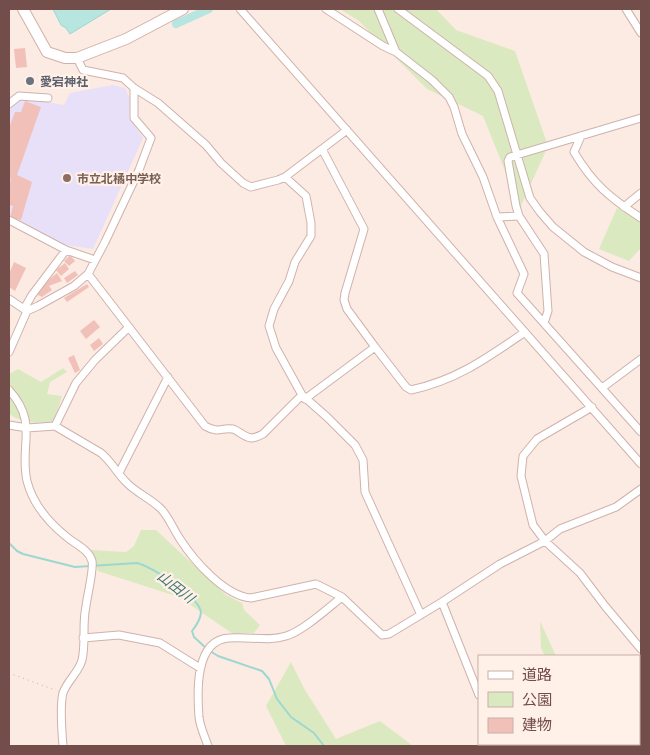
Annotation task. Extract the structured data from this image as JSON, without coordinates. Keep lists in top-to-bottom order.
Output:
{
  "water": ["山田川"],
  "places": ["愛宕神社", "市立北橘中学校"],
  "legend": ["道路", "公園", "建物"]
}
